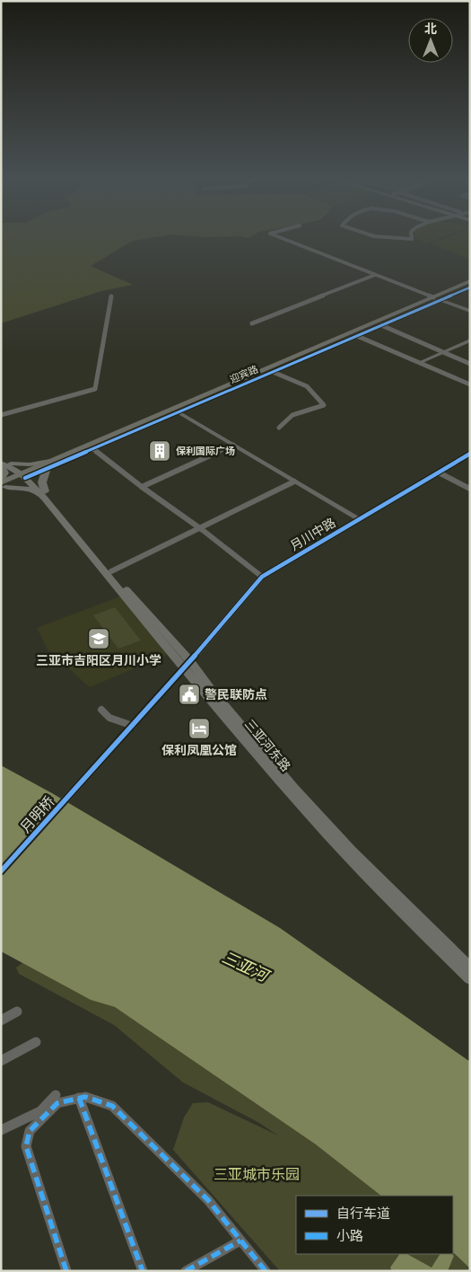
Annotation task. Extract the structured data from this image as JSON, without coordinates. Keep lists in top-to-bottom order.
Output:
{
  "streets": {
    "highway": ["迎宾路"],
    "main road": ["三亚河东路"],
    "street": ["月川中路", "月明桥"]
  },
  "crossings": [
    ["迎宾路", "三亚河东路"],
    ["月川中路", "三亚河东路"],
    ["月川中路", "月明桥"]
  ],
  "water": ["三亚河"],
  "parks": ["三亚城市乐园"],
  "places": {
    "building": ["保利国际广场"],
    "school or university": ["三亚市吉阳区月川小学"],
    "public building": ["警民联防点"],
    "hotel": ["保利凤凰公馆"]
  },
  "legend": ["自行车道", "小路"],
  "north": "top"
}
